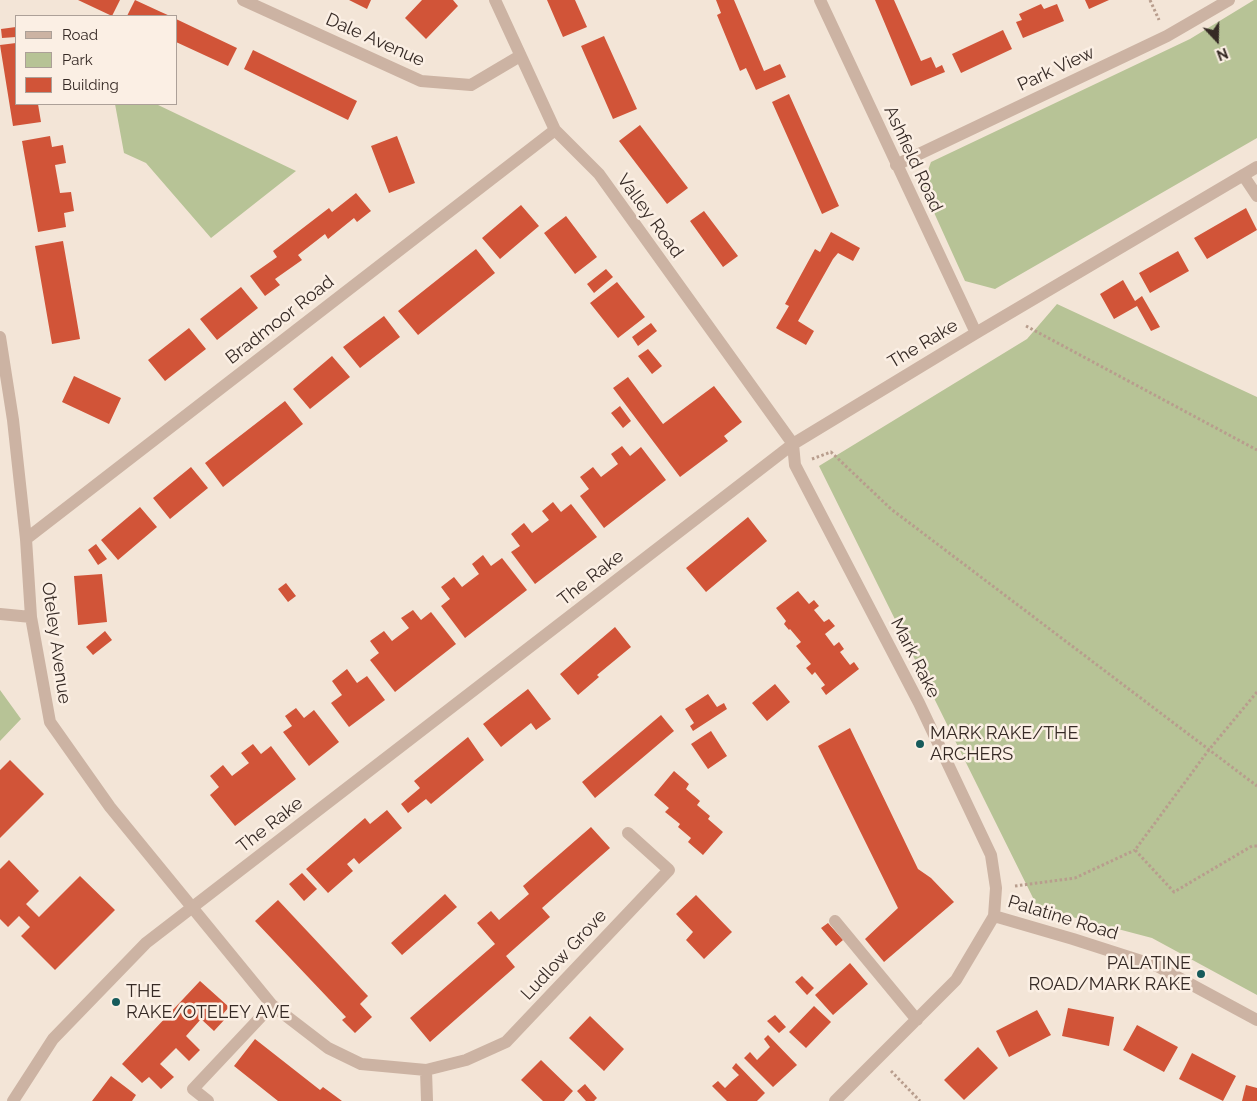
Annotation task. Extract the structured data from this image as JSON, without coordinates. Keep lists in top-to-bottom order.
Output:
{
  "streets": {
    "street": [
      "Dale Avenue",
      "Park View",
      "Ashfield Road",
      "Valley Road",
      "Bradmoor Road",
      "The Rake",
      "Oteley Avenue",
      "Mark Rake",
      "Palatine Road",
      "Ludlow Grove"
    ]
  },
  "crossings": [
    ["Dale Avenue", "Valley Road"],
    ["Park View", "Ashfield Road"],
    ["Ashfield Road", "The Rake"],
    ["Valley Road", "Bradmoor Road"],
    ["Valley Road", "The Rake"],
    ["Valley Road", "Mark Rake"],
    ["Bradmoor Road", "Oteley Avenue"],
    ["The Rake", "Oteley Avenue"],
    ["The Rake", "Mark Rake"],
    ["The Rake", "Ludlow Grove"],
    ["Oteley Avenue", "Ludlow Grove"],
    ["Mark Rake", "Palatine Road"]
  ],
  "places": ["MARK RAKE/THE ARCHERS", "PALATINE ROAD/MARK RAKE", "THE RAKE/OTELEY AVE"],
  "legend": ["Road", "Park", "Building"],
  "north": "bottom"
}
